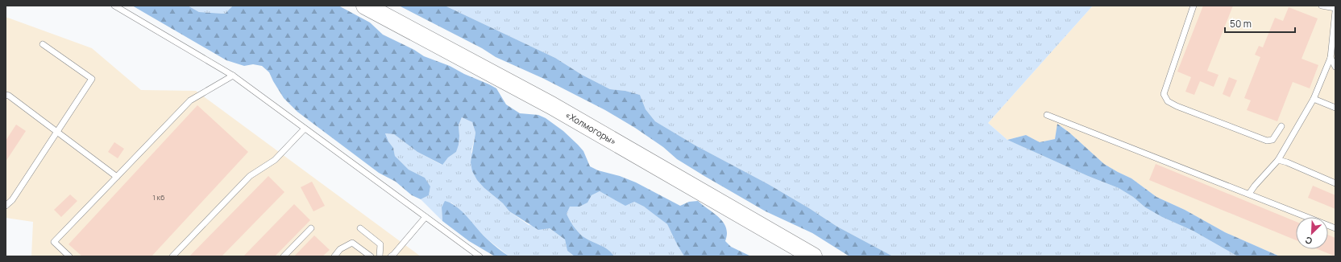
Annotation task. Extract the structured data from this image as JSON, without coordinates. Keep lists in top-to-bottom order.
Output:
{
  "streets": {
    "highway": ["«Холмогоры»"]
  },
  "house_numbers": ["1 к6"],
  "scale_bar": "50 m",
  "north": "bottom left"
}
